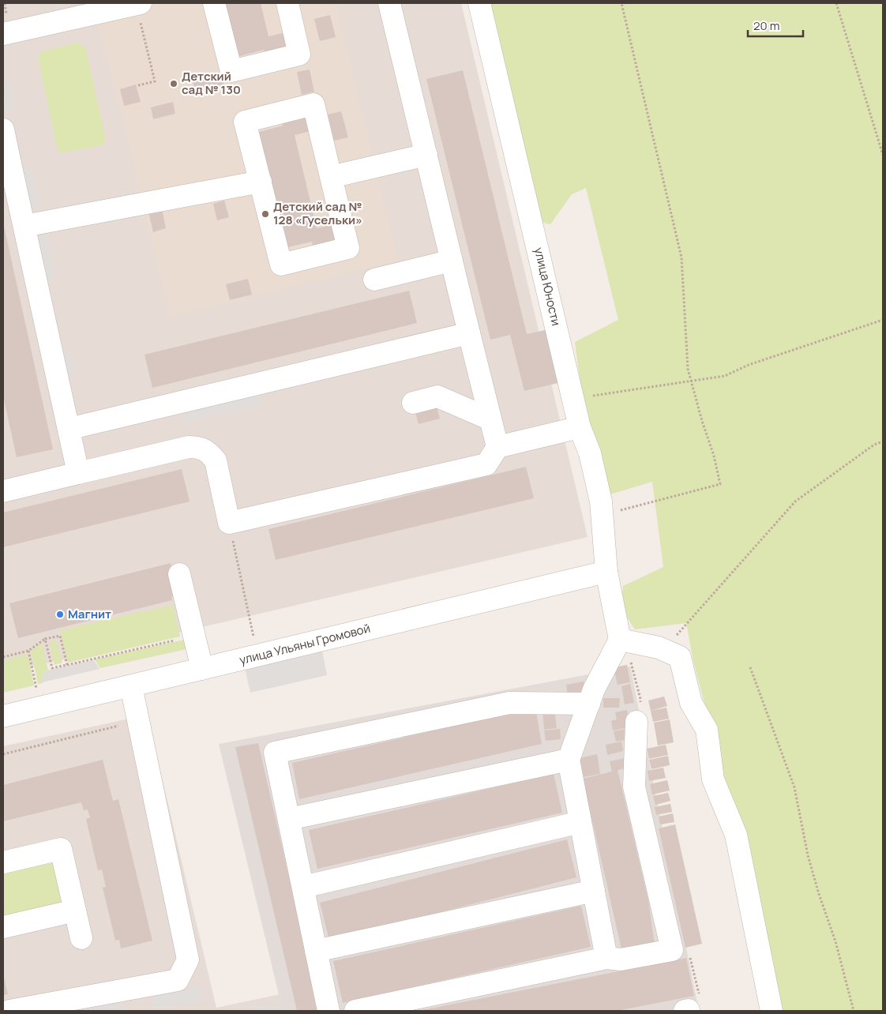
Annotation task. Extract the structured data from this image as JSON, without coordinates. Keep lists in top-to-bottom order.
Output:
{
  "streets": {
    "street": ["улица Юности", "улица Ульяны Громовой"]
  },
  "crossings": [
    ["улица Юности", "улица Ульяны Громовой"]
  ],
  "places": ["Детский сад № 130", "Детский сад № 128 «Гусельки»", "Магнит"],
  "scale_bar": "20 m"
}
